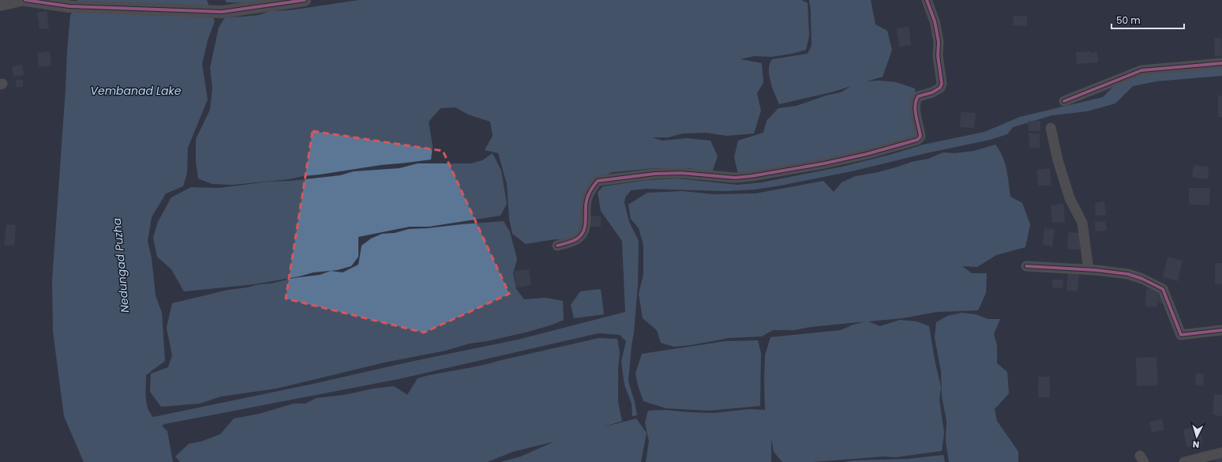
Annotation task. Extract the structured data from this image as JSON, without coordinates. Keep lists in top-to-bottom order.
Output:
{
  "water": ["Vembanad Lake", "Nedungad Puzha"],
  "scale_bar": "50 m",
  "north": "bottom"
}
